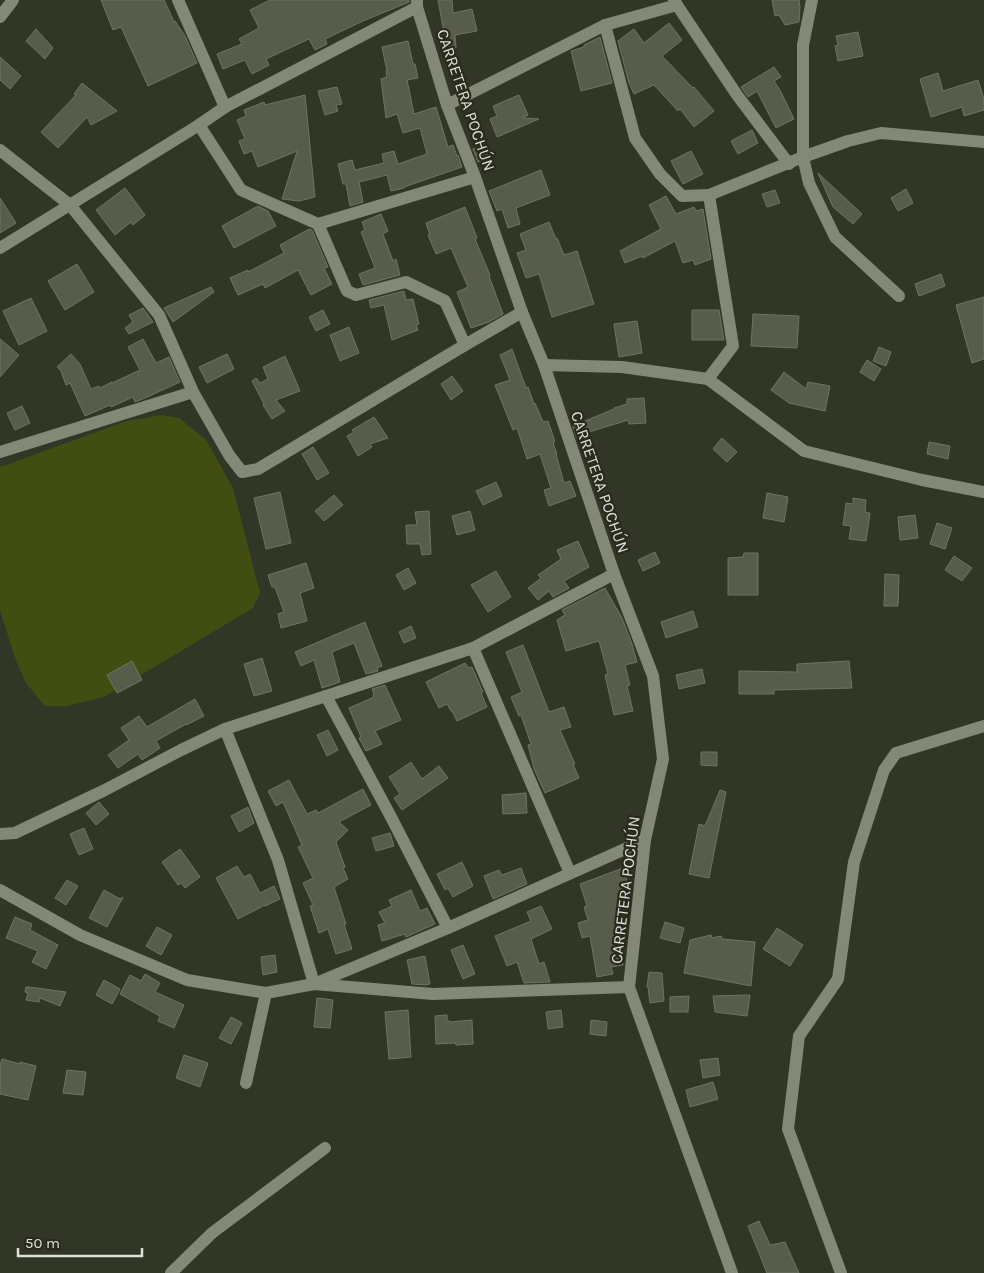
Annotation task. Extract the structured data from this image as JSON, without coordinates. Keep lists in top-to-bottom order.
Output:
{
  "streets": {
    "street": ["CARRETERA POCHÚN"]
  },
  "scale_bar": "50 m"
}
